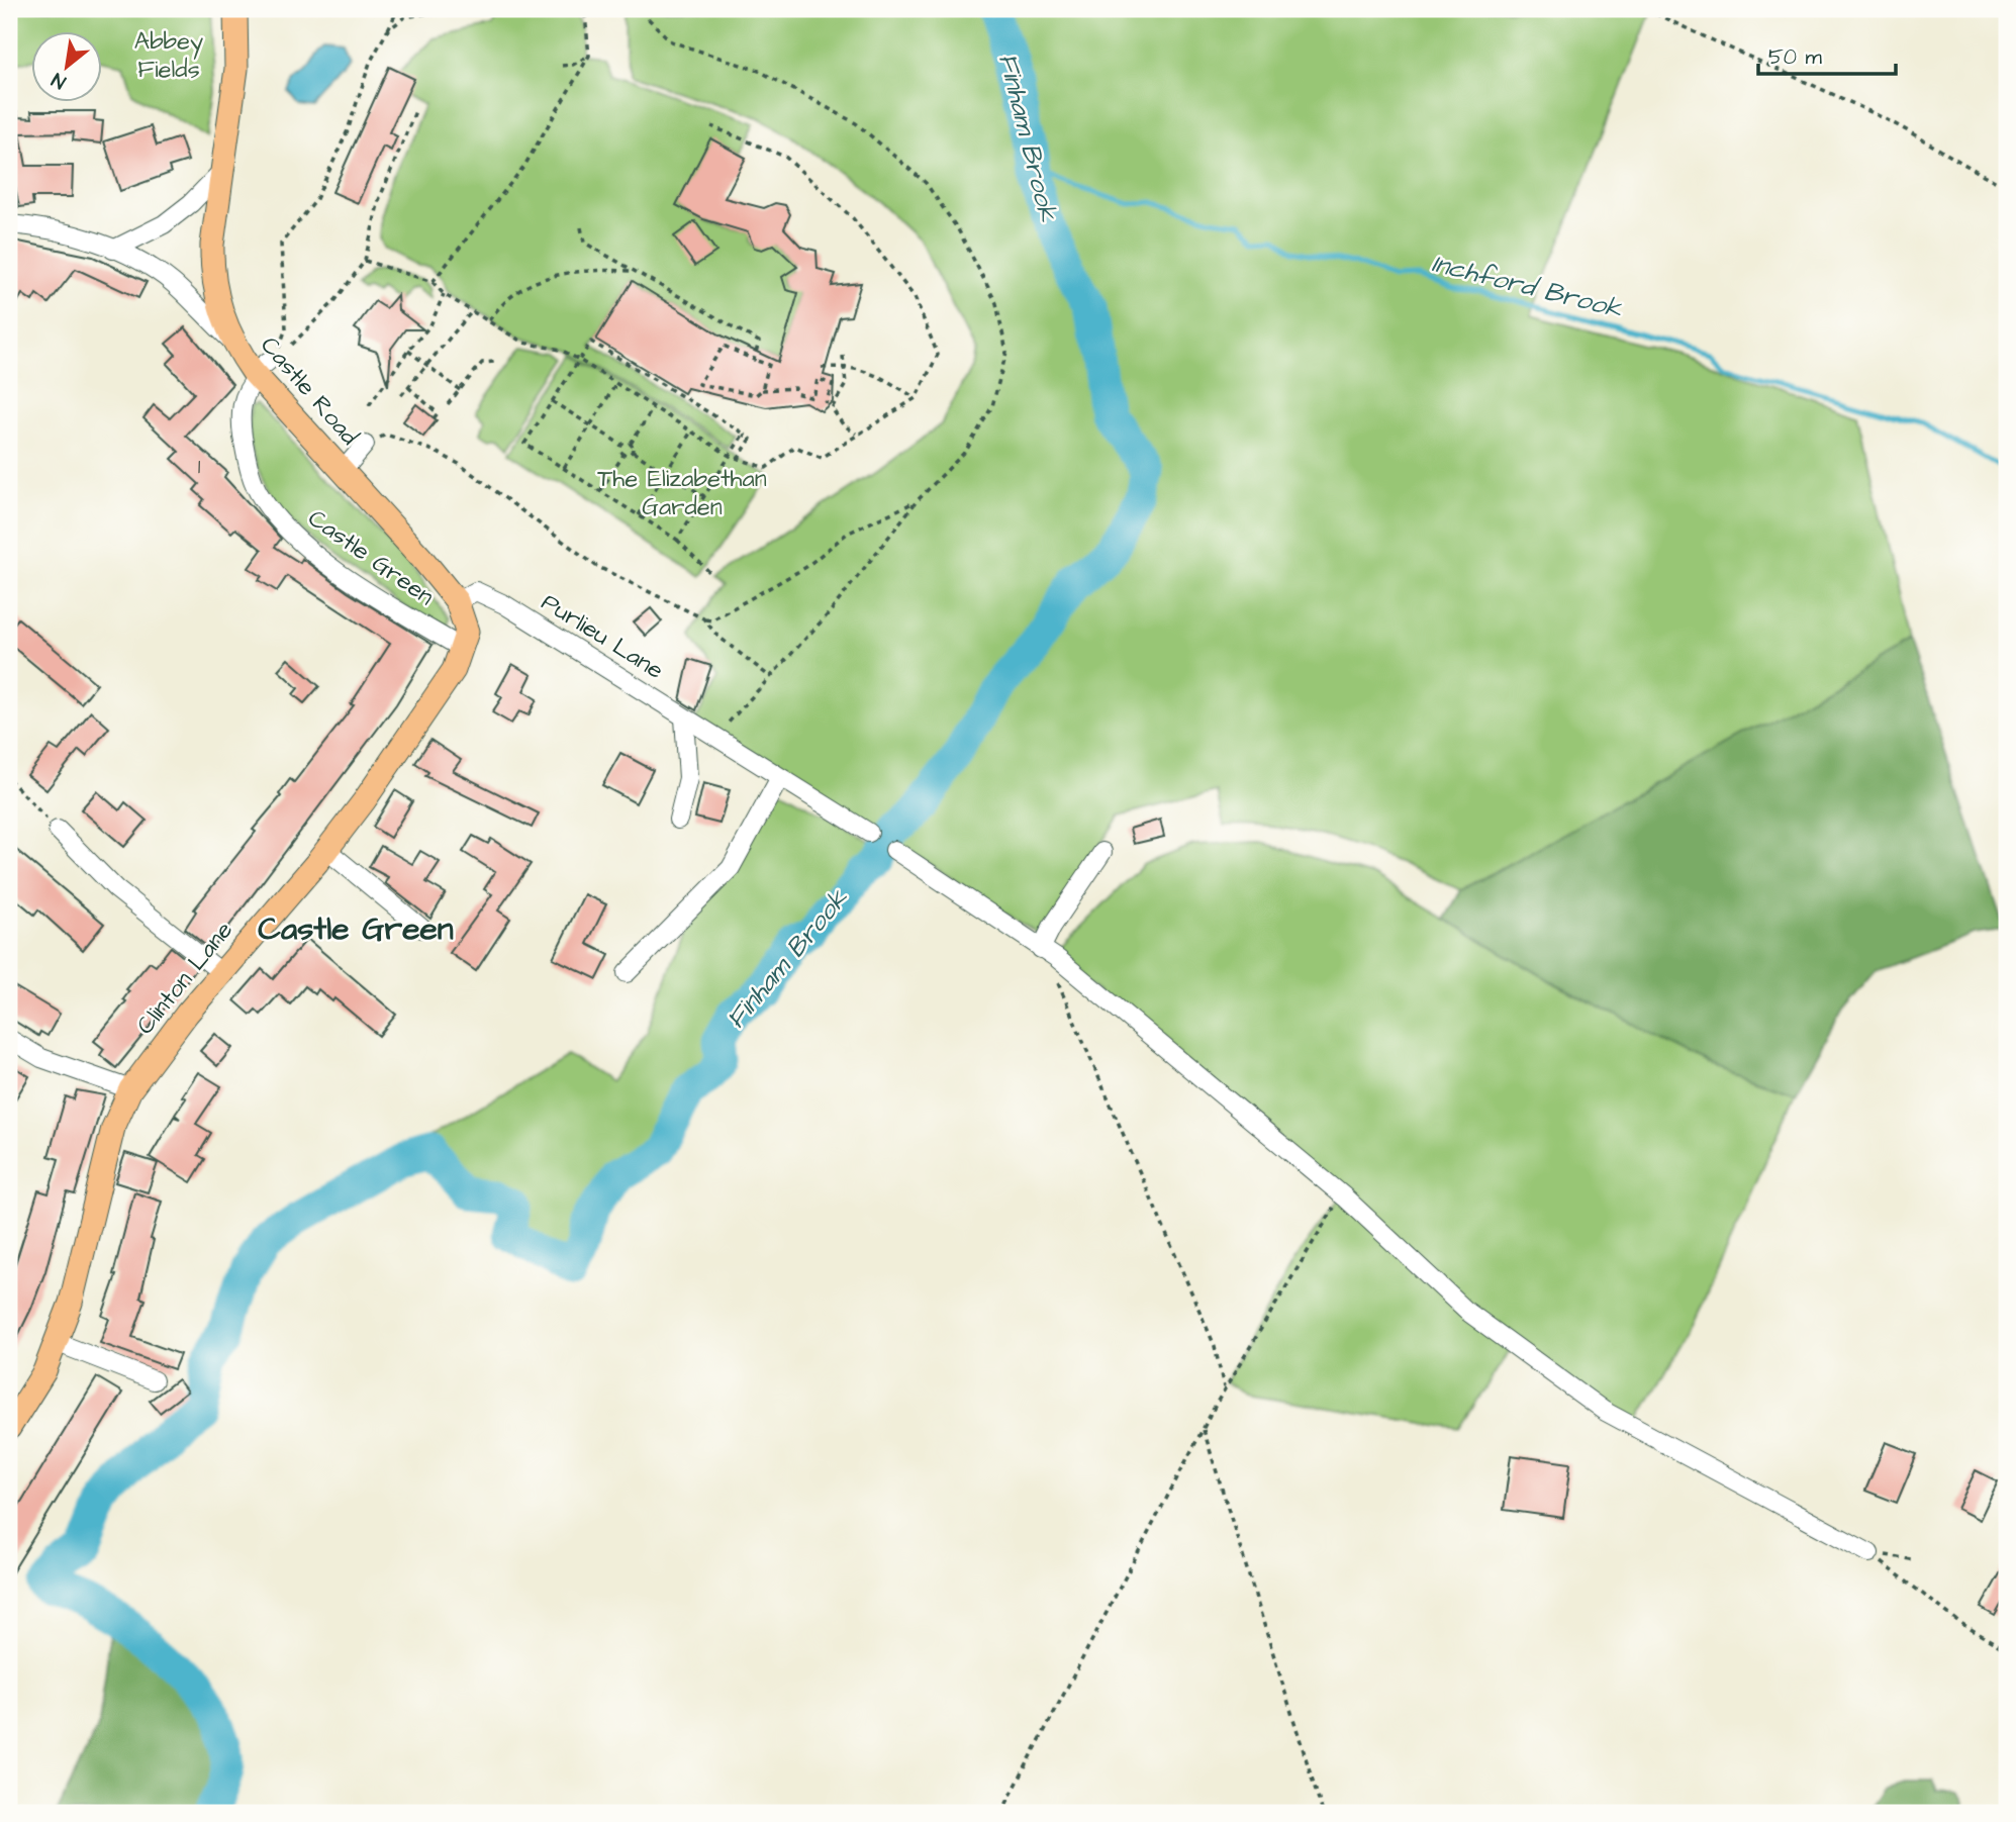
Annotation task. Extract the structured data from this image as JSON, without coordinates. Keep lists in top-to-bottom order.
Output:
{
  "streets": {
    "main road": ["Castle Road", "Clinton Lane"],
    "street": ["Castle Green", "Purlieu Lane"]
  },
  "crossings": [
    ["Castle Road", "Castle Green"],
    ["Castle Road", "Purlieu Lane"],
    ["Castle Road", "Clinton Lane"],
    ["Castle Green", "Clinton Lane"],
    ["Purlieu Lane", "Clinton Lane"]
  ],
  "districts": ["Castle Green"],
  "water": ["Finham Brook", "Inchford Brook"],
  "parks": ["Abbey Fields", "The Elizabethan Garden"],
  "house_numbers": ["1"],
  "scale_bar": "50 m",
  "north": "bottom left"
}
